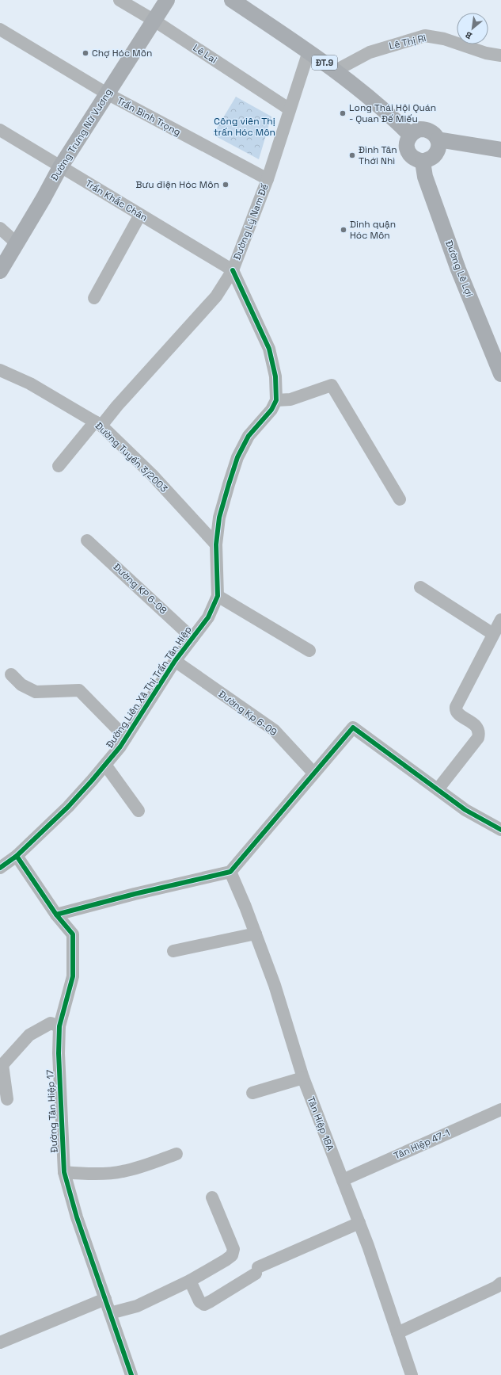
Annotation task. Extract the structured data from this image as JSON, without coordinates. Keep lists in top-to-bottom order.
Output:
{
  "streets": {
    "main road": ["ĐT.9", "Đường Trưng Nữ Vương", "Đường Lê Lợi"],
    "street": [
      "Lê Thị Ri",
      "Lê Lai",
      "Trần Bình Trọng",
      "Trần Khắc Chân",
      "Đường Lý Nam Đế",
      "Đường Tuyến 3/2003",
      "Đường KP 6-08",
      "Đường Liên Xã Thị Trấn Tân Hiệp",
      "Đường Kp 6-09",
      "Đường Tân Hiệp 17",
      "Tân Hiệp 18A",
      "Tân Hiệp 47-1"
    ]
  },
  "crossings": [
    ["Lê Thị Ri", "ĐT.9"],
    ["Lê Lai", "Đường Trưng Nữ Vương"],
    ["Lê Lai", "Đường Lý Nam Đế"],
    ["ĐT.9", "Đường Lý Nam Đế"],
    ["ĐT.9", "Đường Lê Lợi"],
    ["Trần Bình Trọng", "Đường Trưng Nữ Vương"],
    ["Trần Bình Trọng", "Đường Lý Nam Đế"],
    ["Đường Trưng Nữ Vương", "Trần Khắc Chân"],
    ["Trần Khắc Chân", "Đường Lý Nam Đế"],
    ["Đường Lý Nam Đế", "Đường Tuyến 3/2003"],
    ["Đường Tuyến 3/2003", "Đường Liên Xã Thị Trấn Tân Hiệp"],
    ["Đường KP 6-08", "Đường Liên Xã Thị Trấn Tân Hiệp"],
    ["Đường Liên Xã Thị Trấn Tân Hiệp", "Đường Kp 6-09"],
    ["Đường Liên Xã Thị Trấn Tân Hiệp", "Đường Tân Hiệp 17"],
    ["Tân Hiệp 18A", "Tân Hiệp 47-1"]
  ],
  "parks": ["Công viên Thị trấn Hóc Môn"],
  "places": [
    "Chợ Hóc Môn",
    "Long Thái Hội Quán - Quan Đế Miếu",
    "Đình Tân Thới Nhì",
    "Bưu điện Hóc Môn",
    "Dinh quận Hóc Môn"
  ],
  "north": "bottom left"
}
